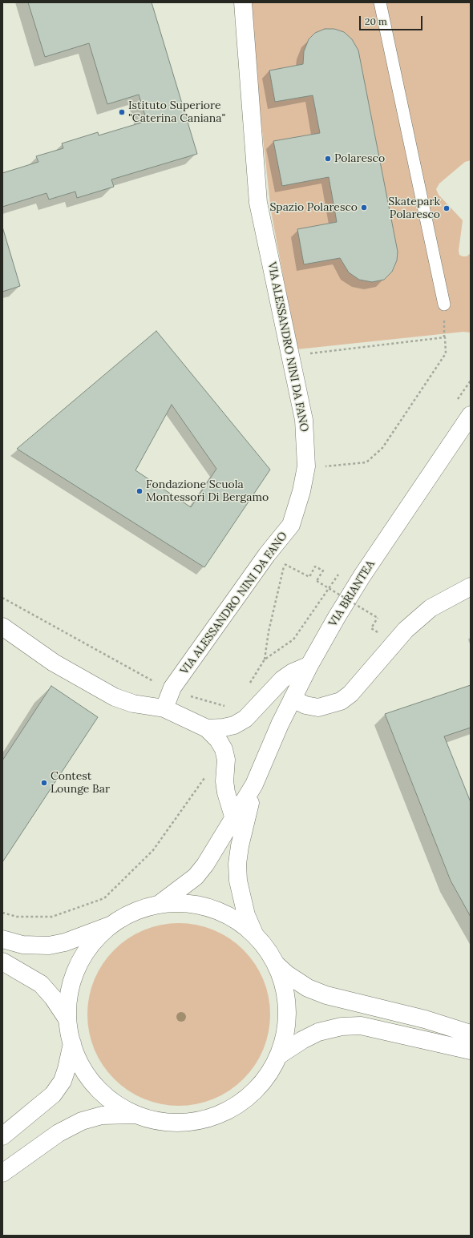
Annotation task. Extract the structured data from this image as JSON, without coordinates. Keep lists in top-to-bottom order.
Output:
{
  "streets": {
    "main road": ["VIA ALESSANDRO NINI DA FANO", "VIA BRIANTEA"]
  },
  "places": [
    "Istituto Superiore \"Caterina Caniana\"",
    "Polaresco",
    "Spazio Polaresco",
    "Skatepark Polaresco",
    "Fondazione Scuola Montessori Di Bergamo",
    "Contest Lounge Bar"
  ],
  "scale_bar": "20 m"
}
